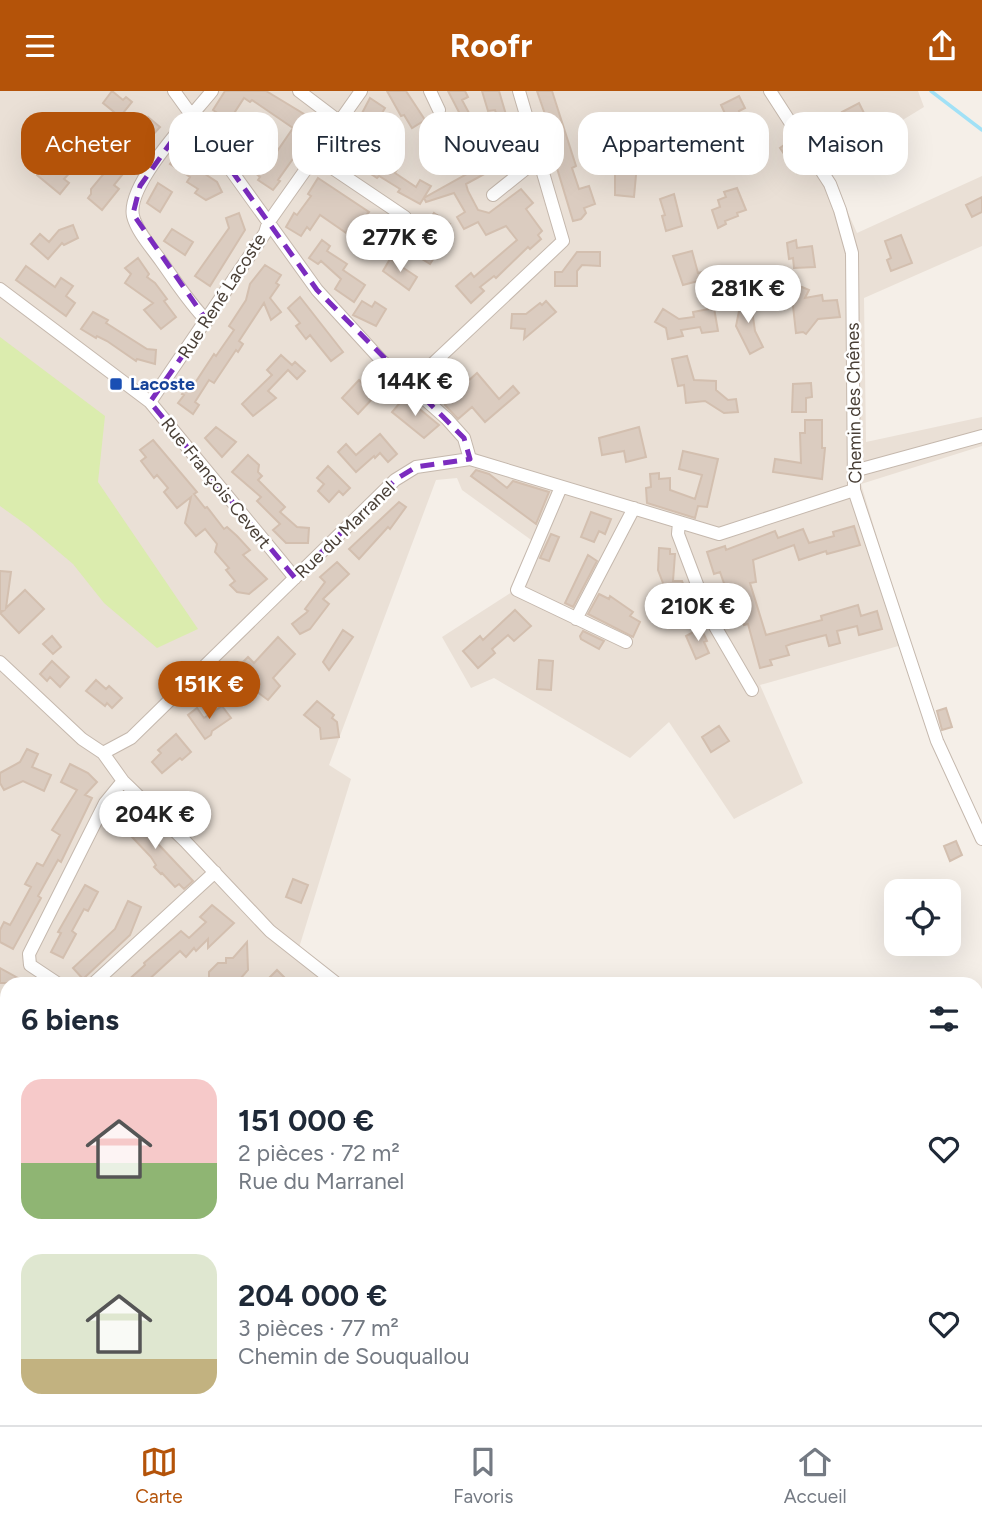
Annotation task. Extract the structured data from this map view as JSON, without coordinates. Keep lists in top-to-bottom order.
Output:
{
  "streets": {
    "street": [
      "Rue René Lacoste",
      "Chemin des Chênes",
      "Rue François Cevert",
      "Rue du Marranel"
    ]
  },
  "crossings": [
    ["Rue René Lacoste", "Rue François Cevert"],
    ["Chemin des Chênes", "Rue du Marranel"],
    ["Rue François Cevert", "Rue du Marranel"]
  ],
  "places": {
    "transit": ["Lacoste"]
  },
  "page": {
    "header": "Roofr",
    "chip": [
      "Acheter",
      "Louer",
      "Filtres",
      "Nouveau",
      "Appartement",
      "Maison"
    ],
    "price": [
      "277K €",
      "281K €",
      "144K €",
      "210K €",
      "151K €",
      "204K €"
    ],
    "heading": "6 biens",
    "list": [
      {
        "name": "151 000 €",
        "note": "2 pièces · 72 m² · Rue du Marranel"
      },
      {
        "name": "204 000 €",
        "note": "3 pièces · 77 m² · Chemin de Souquallou"
      }
    ],
    "tabs": ["Carte", "Favoris", "Accueil"]
  }
}
